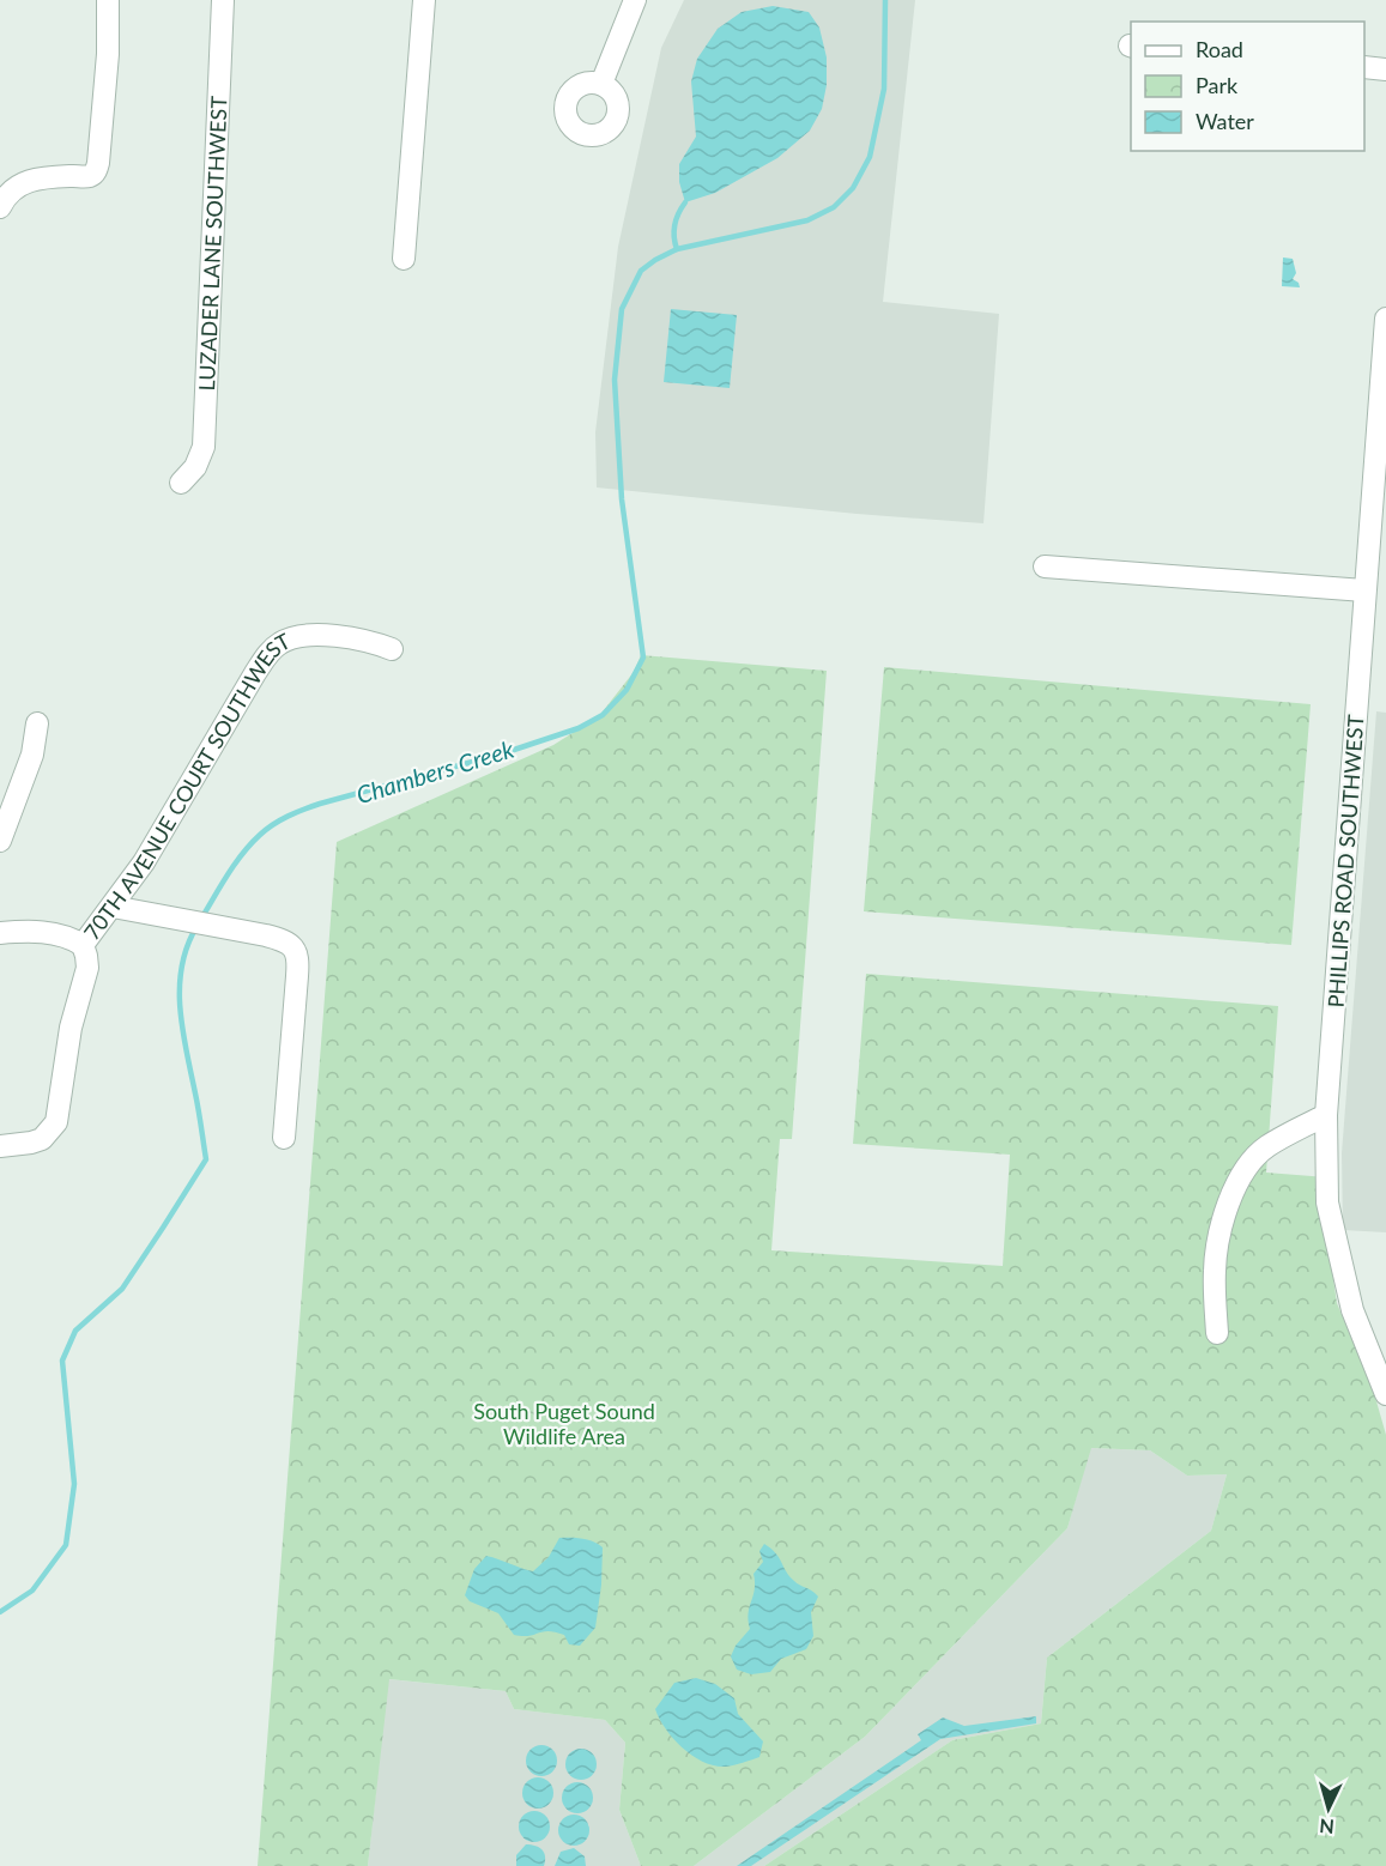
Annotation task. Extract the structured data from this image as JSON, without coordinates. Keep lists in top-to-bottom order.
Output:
{
  "streets": {
    "street": ["LUZADER LANE SOUTHWEST", "70TH AVENUE COURT SOUTHWEST", "PHILLIPS ROAD SOUTHWEST"]
  },
  "water": ["Chambers Creek"],
  "parks": ["South Puget Sound Wildlife Area"],
  "legend": ["Road", "Park", "Water"],
  "north": "bottom"
}
